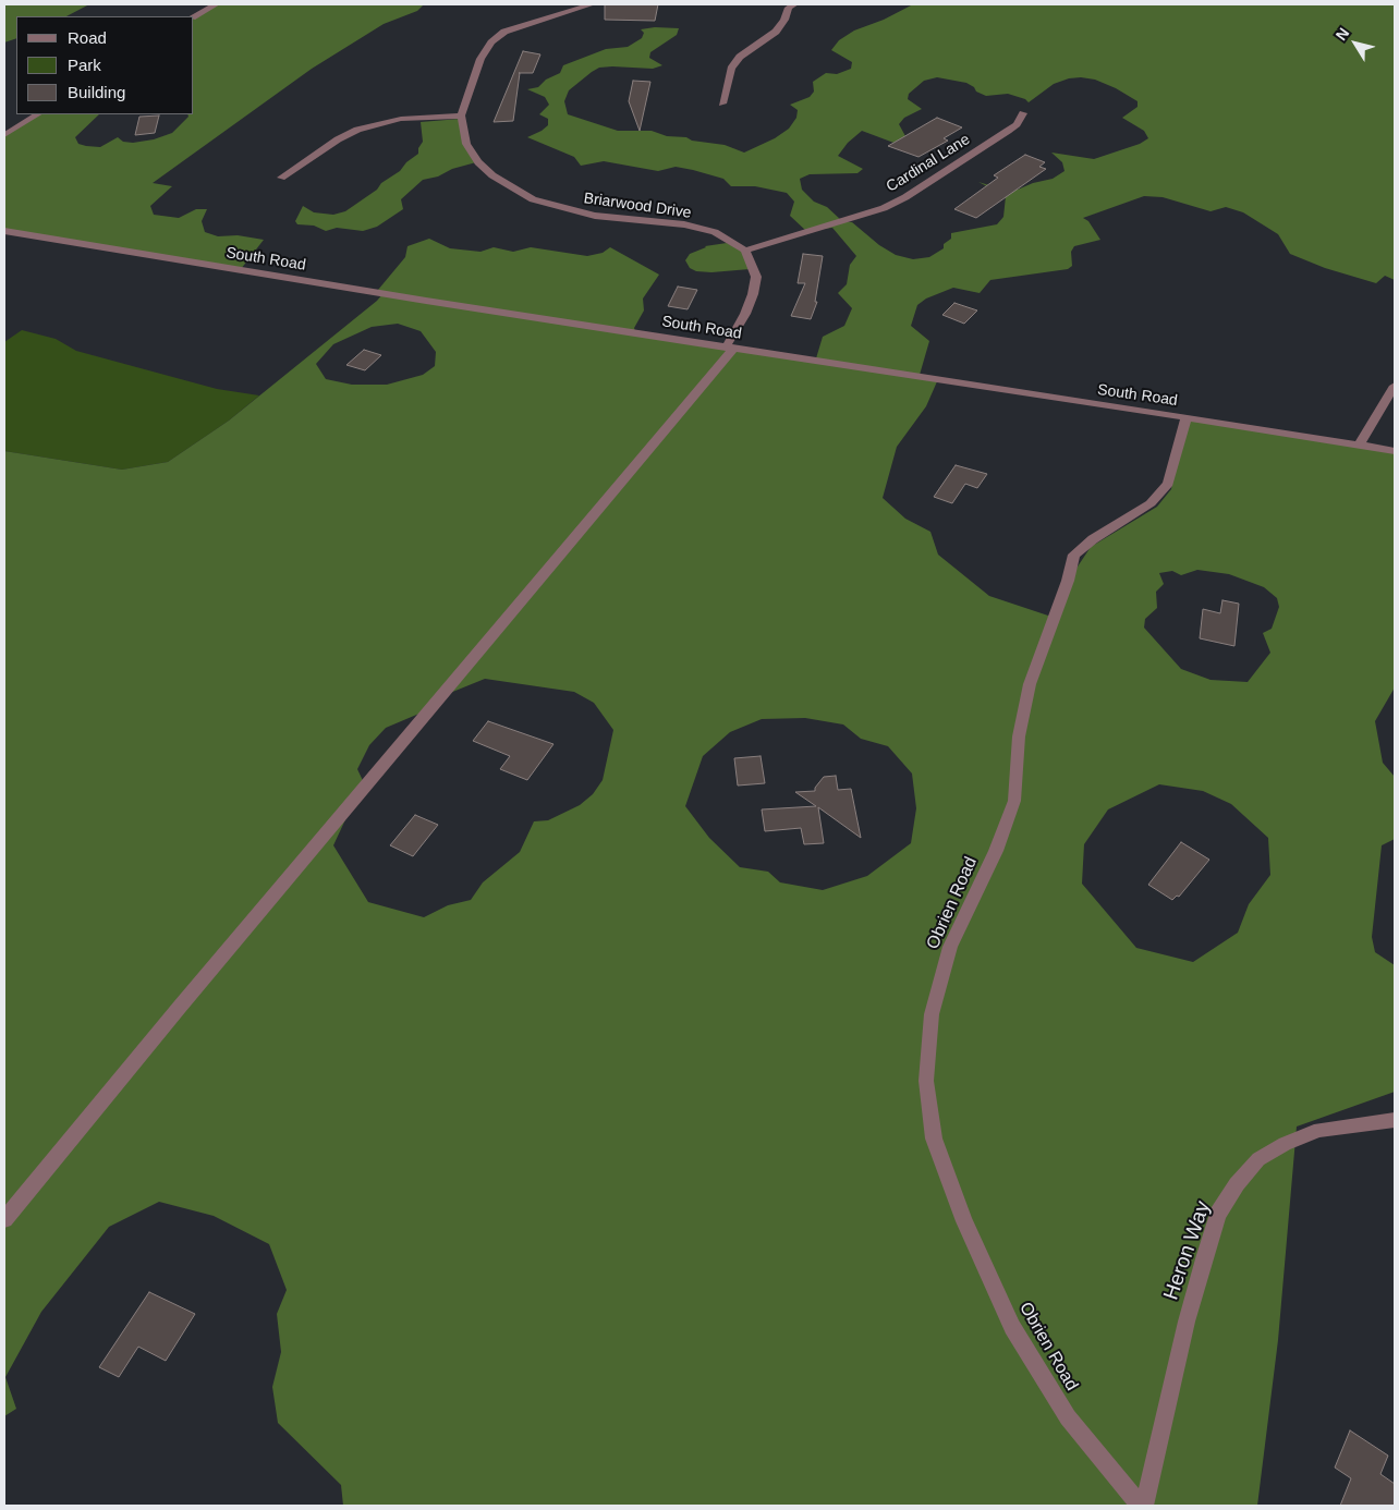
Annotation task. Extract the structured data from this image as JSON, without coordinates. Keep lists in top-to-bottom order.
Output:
{
  "streets": {
    "street": [
      "Cardinal Lane",
      "Briarwood Drive",
      "South Road",
      "Obrien Road",
      "Heron Way"
    ]
  },
  "crossings": [
    ["Cardinal Lane", "Briarwood Drive"],
    ["South Road", "Obrien Road"]
  ],
  "legend": ["Road", "Park", "Building"],
  "north": "top left"
}
